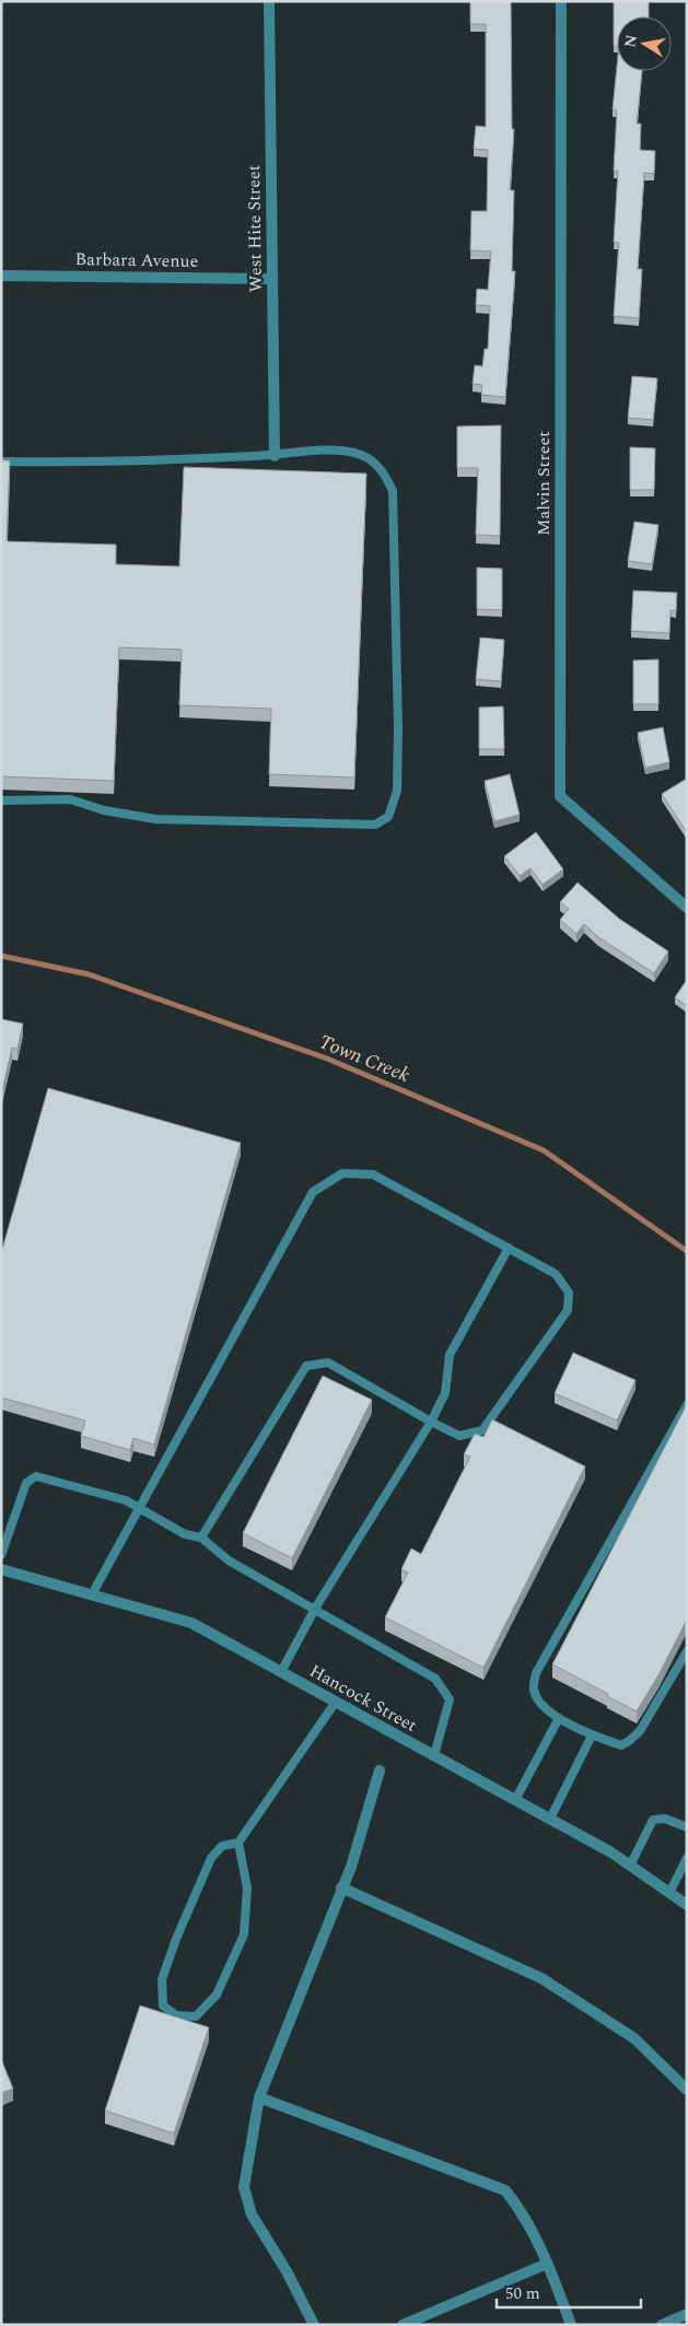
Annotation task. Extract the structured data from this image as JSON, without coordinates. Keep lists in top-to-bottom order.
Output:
{
  "streets": {
    "street": [
      "West Hite Street",
      "Barbara Avenue",
      "Malvin Street",
      "Hancock Street"
    ]
  },
  "crossings": [
    ["West Hite Street", "Barbara Avenue"]
  ],
  "water": ["Town Creek"],
  "scale_bar": "50 m",
  "north": "left"
}
